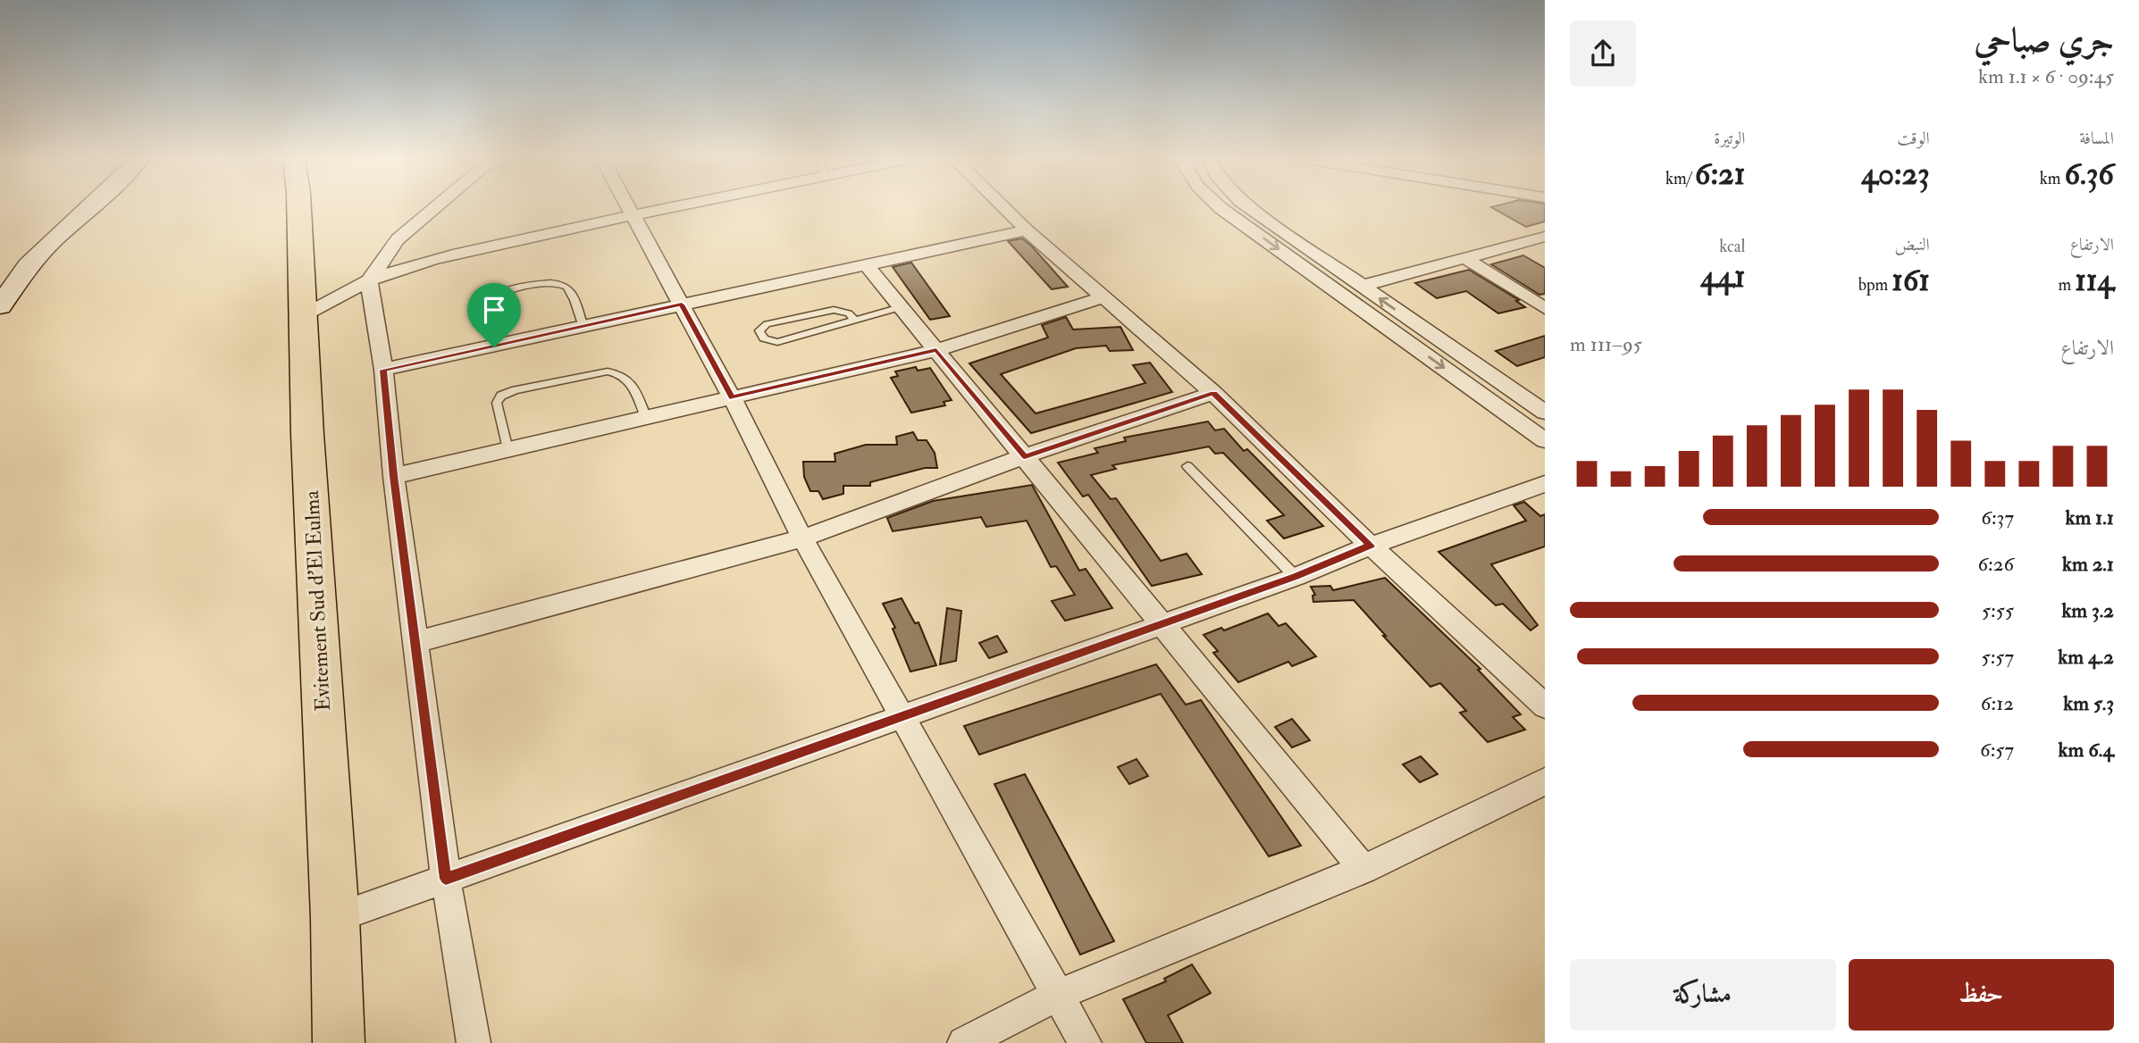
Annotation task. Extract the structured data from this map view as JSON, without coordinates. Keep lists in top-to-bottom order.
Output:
{
  "streets": {
    "main road": ["Evitement Sud d'El Eulma"]
  },
  "page": {
    "heading": ["جري صباحي", "09:45 · 6 × 1.1 km"],
    "stats": [
      ["المسافة", "6.36 km"],
      ["الوقت", "40:23"],
      ["الوتيرة", "6:21 /km"],
      ["الارتفاع", "114 m"],
      ["النبض", "161 bpm"],
      ["kcal", "441"]
    ],
    "chart": ["الارتفاع", "95–111 m"],
    "list": [
      {
        "name": "1.1 km",
        "note": "6:37"
      },
      {
        "name": "2.1 km",
        "note": "6:26"
      },
      {
        "name": "3.2 km",
        "note": "5:55"
      },
      {
        "name": "4.2 km",
        "note": "5:57"
      },
      {
        "name": "5.3 km",
        "note": "6:12"
      },
      {
        "name": "6.4 km",
        "note": "6:57"
      }
    ],
    "buttons": ["حفظ", "مشاركة"]
  }
}
